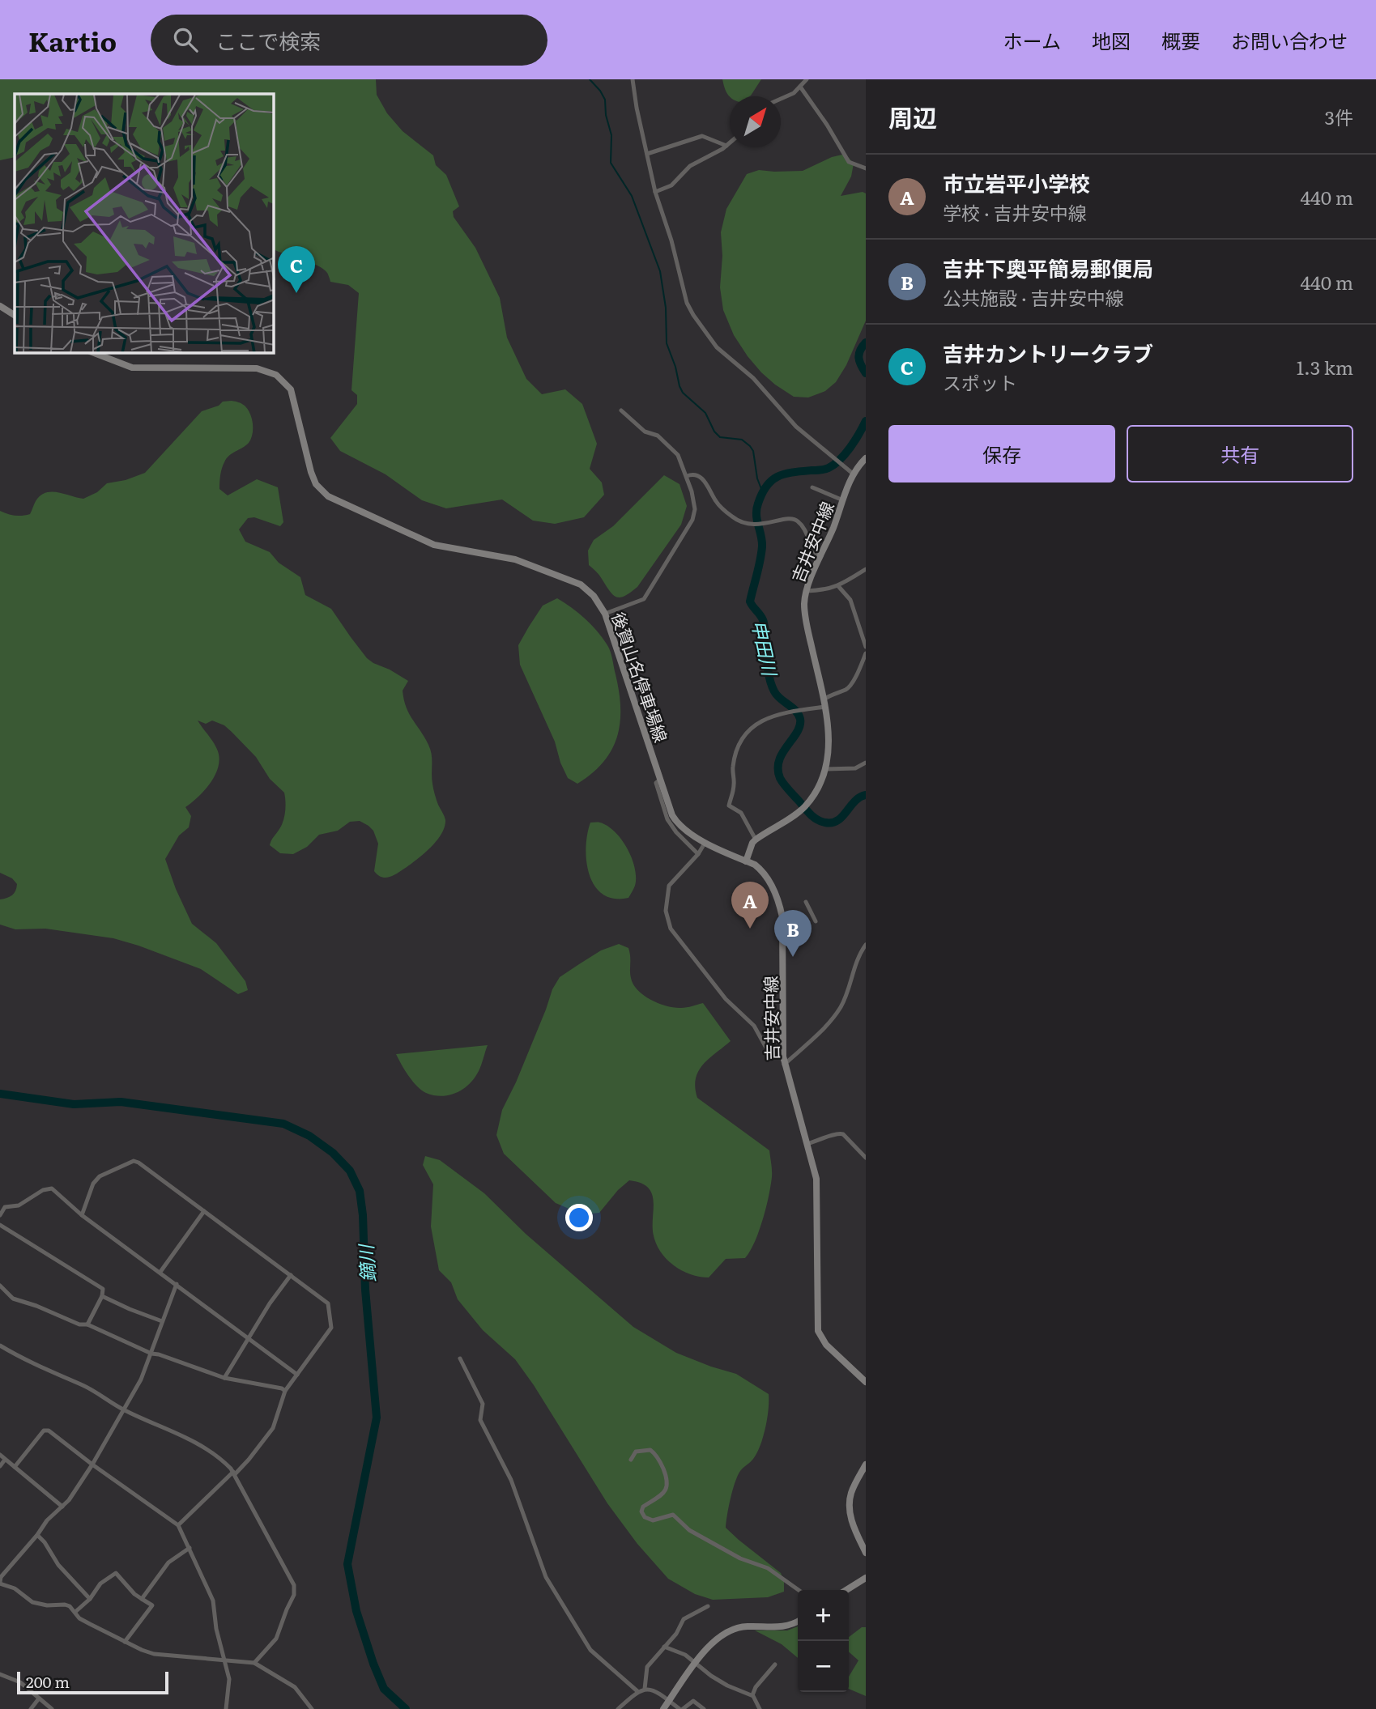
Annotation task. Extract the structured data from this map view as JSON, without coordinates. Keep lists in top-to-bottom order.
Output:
{
  "streets": {
    "main road": ["吉井安中線", "後賀山名停車場線"]
  },
  "crossings": [
    ["吉井安中線", "後賀山名停車場線"]
  ],
  "water": ["申田川", "鏑川"],
  "scale_bar": "200 m",
  "north": "top right",
  "page": {
    "header": "Kartio",
    "search": "ここで検索",
    "nav": [
      "ホーム",
      "地図",
      "概要",
      "お問い合わせ"
    ],
    "heading": ["周辺", "3件"],
    "list": [
      {
        "mark": "A",
        "name": "市立岩平小学校",
        "note": "学校 · 吉井安中線",
        "value": "440 m"
      },
      {
        "mark": "B",
        "name": "吉井下奥平簡易郵便局",
        "note": "公共施設 · 吉井安中線",
        "value": "440 m"
      },
      {
        "mark": "C",
        "name": "吉井カントリークラブ",
        "note": "スポット",
        "value": "1.3 km"
      }
    ],
    "pins": ["C", "A", "B"],
    "buttons": ["保存", "共有"],
    "map_buttons": ["+", "−"],
    "scale": "200 m"
  }
}
